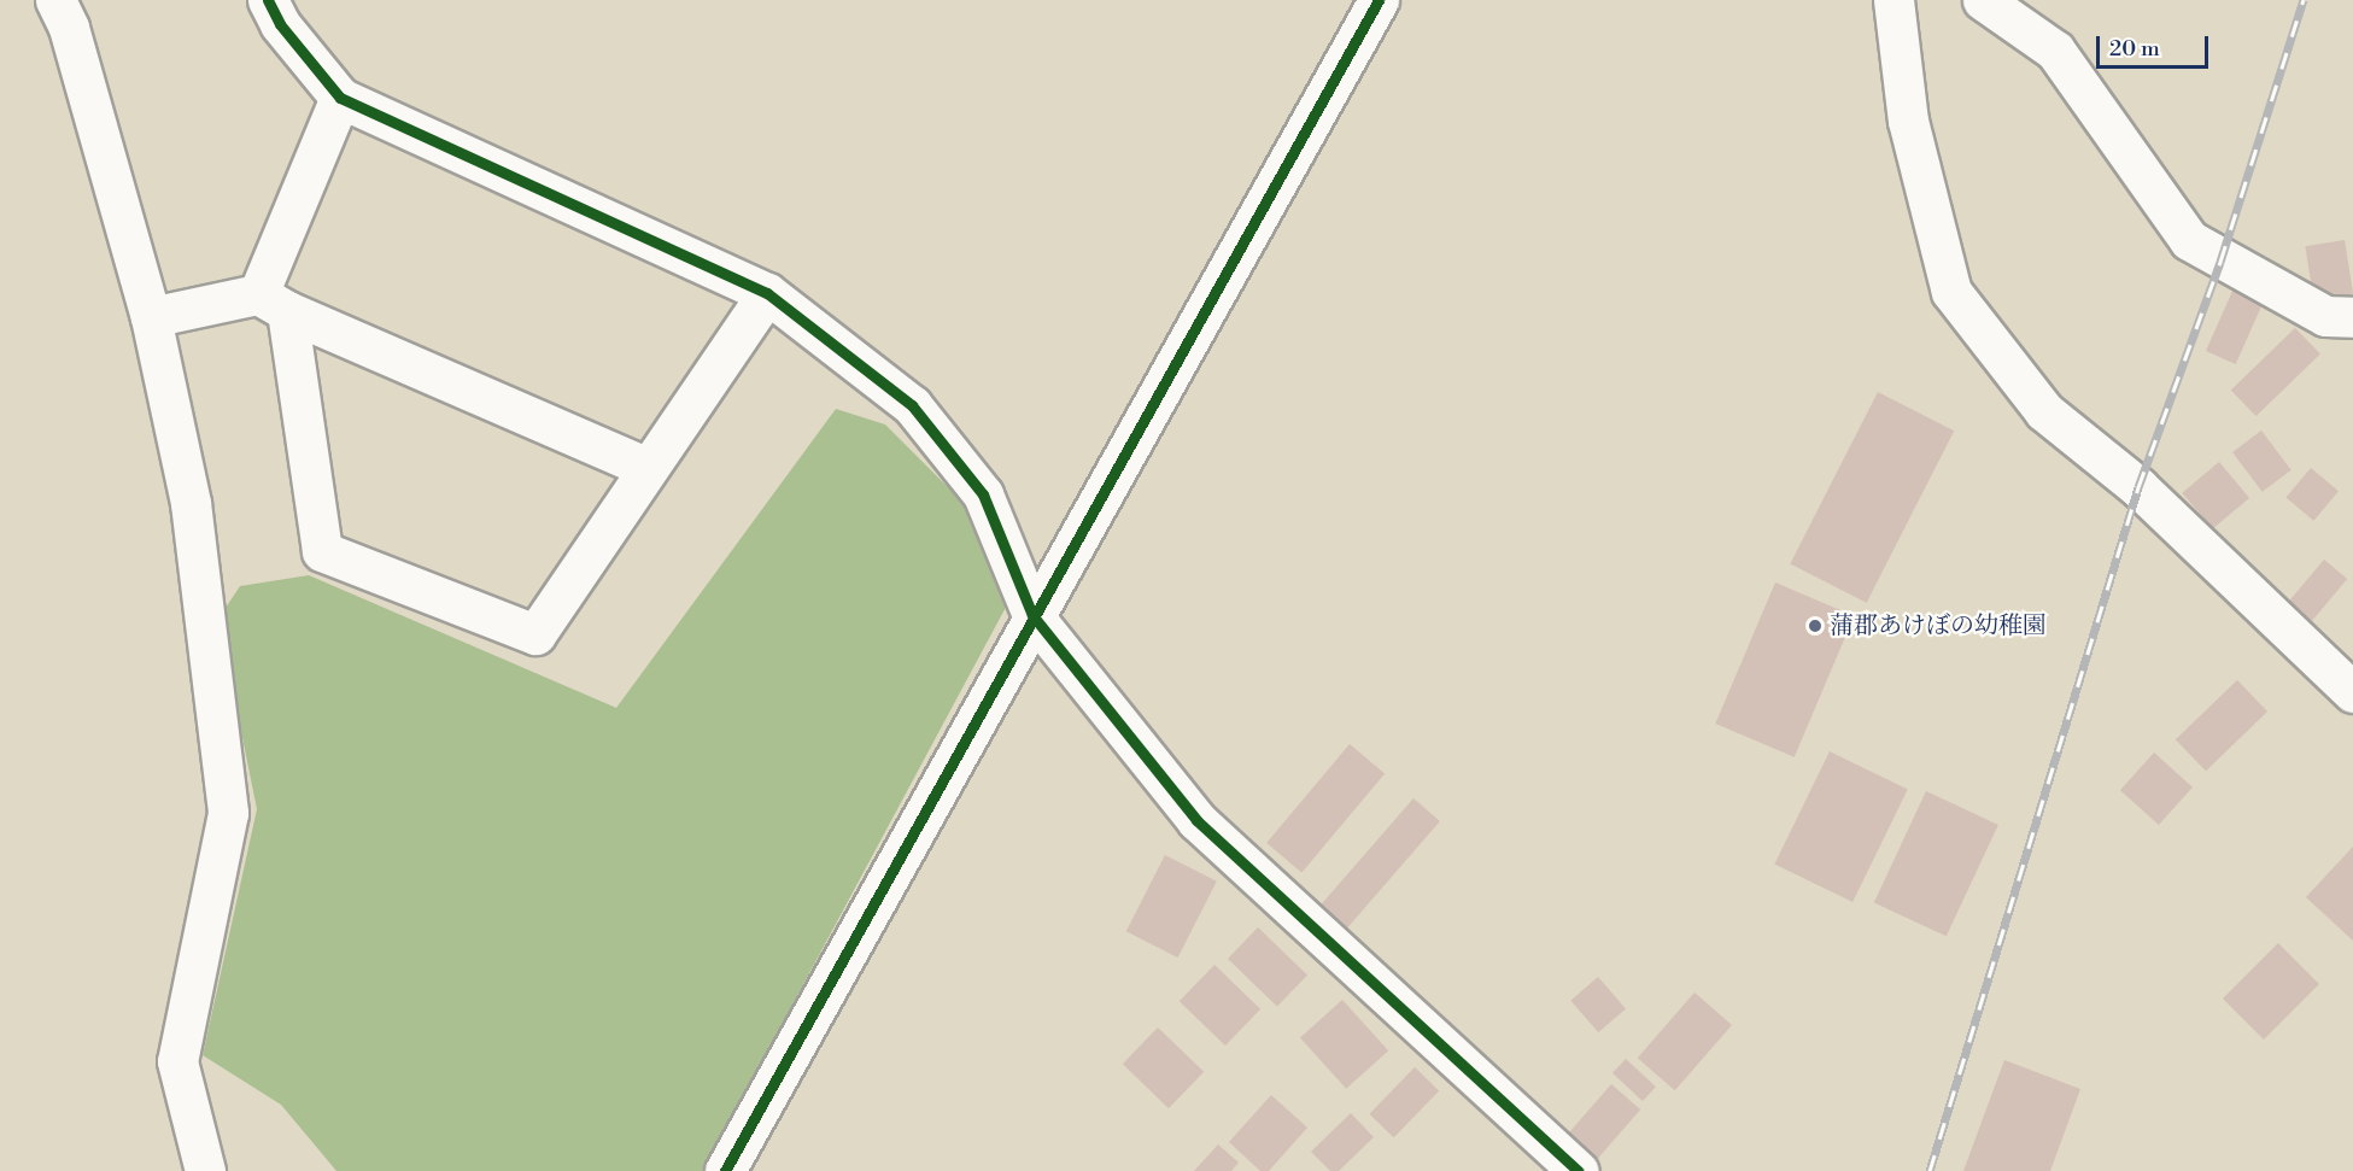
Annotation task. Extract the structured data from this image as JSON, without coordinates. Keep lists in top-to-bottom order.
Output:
{
  "places": ["蒲郡あけぼの幼稚園"],
  "scale_bar": "20 m"
}
